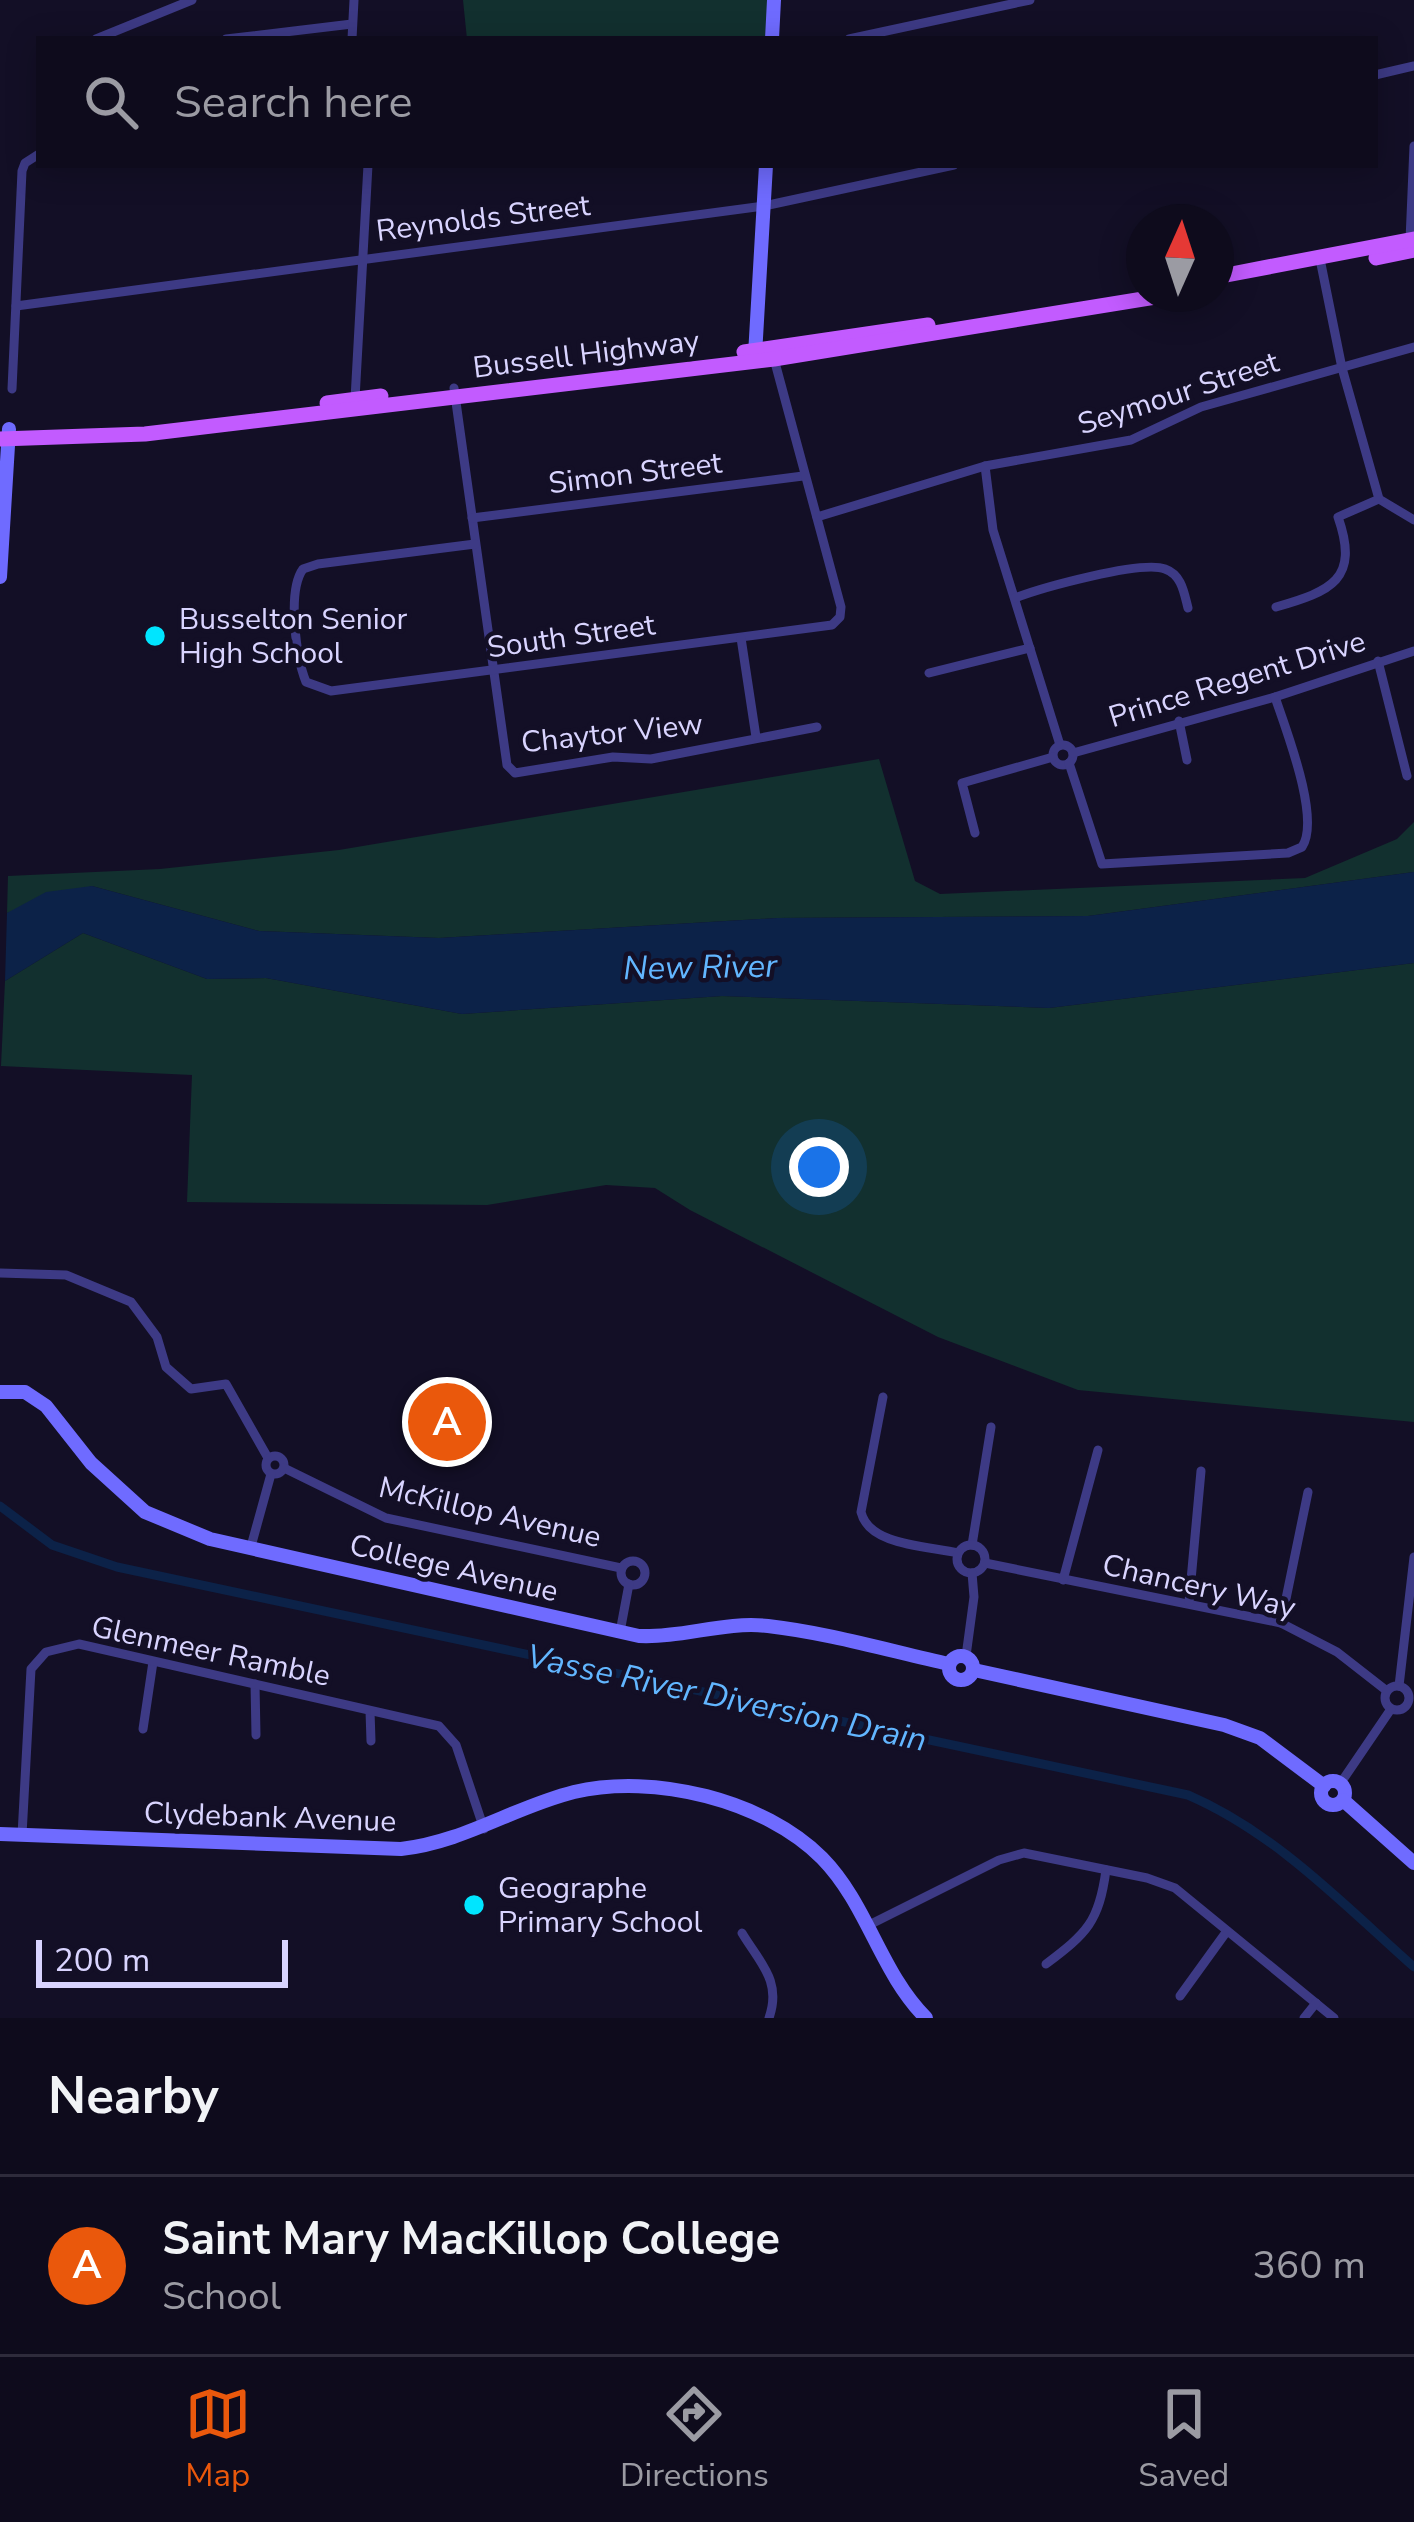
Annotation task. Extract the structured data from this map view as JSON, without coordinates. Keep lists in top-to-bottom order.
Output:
{
  "streets": {
    "main road": ["Bussell Highway"],
    "street": [
      "Reynolds Street",
      "Seymour Street",
      "Simon Street",
      "South Street",
      "Prince Regent Drive",
      "Chaytor View",
      "McKillop Avenue",
      "College Avenue",
      "Chancery Way",
      "Glenmeer Ramble",
      "Clydebank Avenue"
    ]
  },
  "crossings": [
    ["Seymour Street", "South Street"],
    ["South Street", "Chaytor View"],
    ["Glenmeer Ramble", "Clydebank Avenue"]
  ],
  "water": ["New River", "Vasse River Diversion Drain"],
  "places": ["Busselton Senior High School", "Geographe Primary School"],
  "scale_bar": "200 m",
  "north": "top",
  "page": {
    "search": "Search here",
    "pins": "A",
    "scale": "200 m",
    "heading": "Nearby",
    "list": [
      {
        "mark": "A",
        "name": "Saint Mary MacKillop College",
        "note": "School",
        "value": "360 m"
      }
    ],
    "nav": ["Map", "Directions", "Saved"]
  }
}
